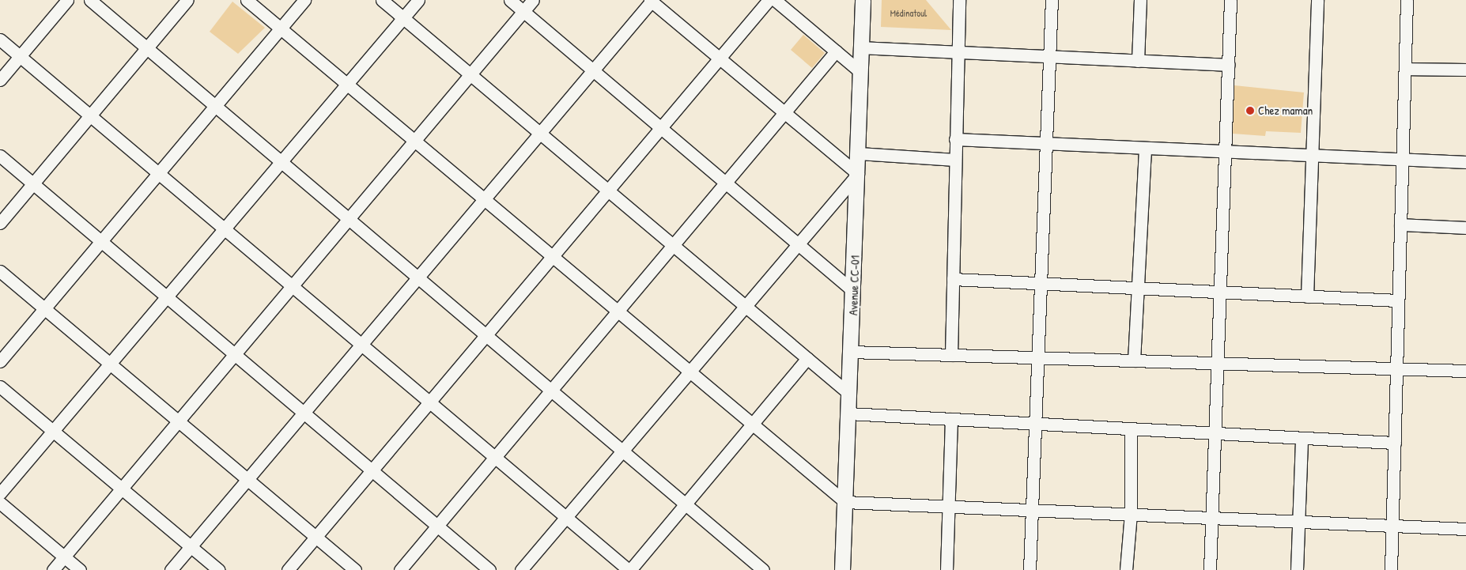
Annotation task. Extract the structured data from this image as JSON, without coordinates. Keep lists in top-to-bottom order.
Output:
{
  "streets": {
    "main road": ["Avenue CC-01"]
  },
  "places": ["Chez maman"],
  "house_numbers": ["Médinatoul"]
}
